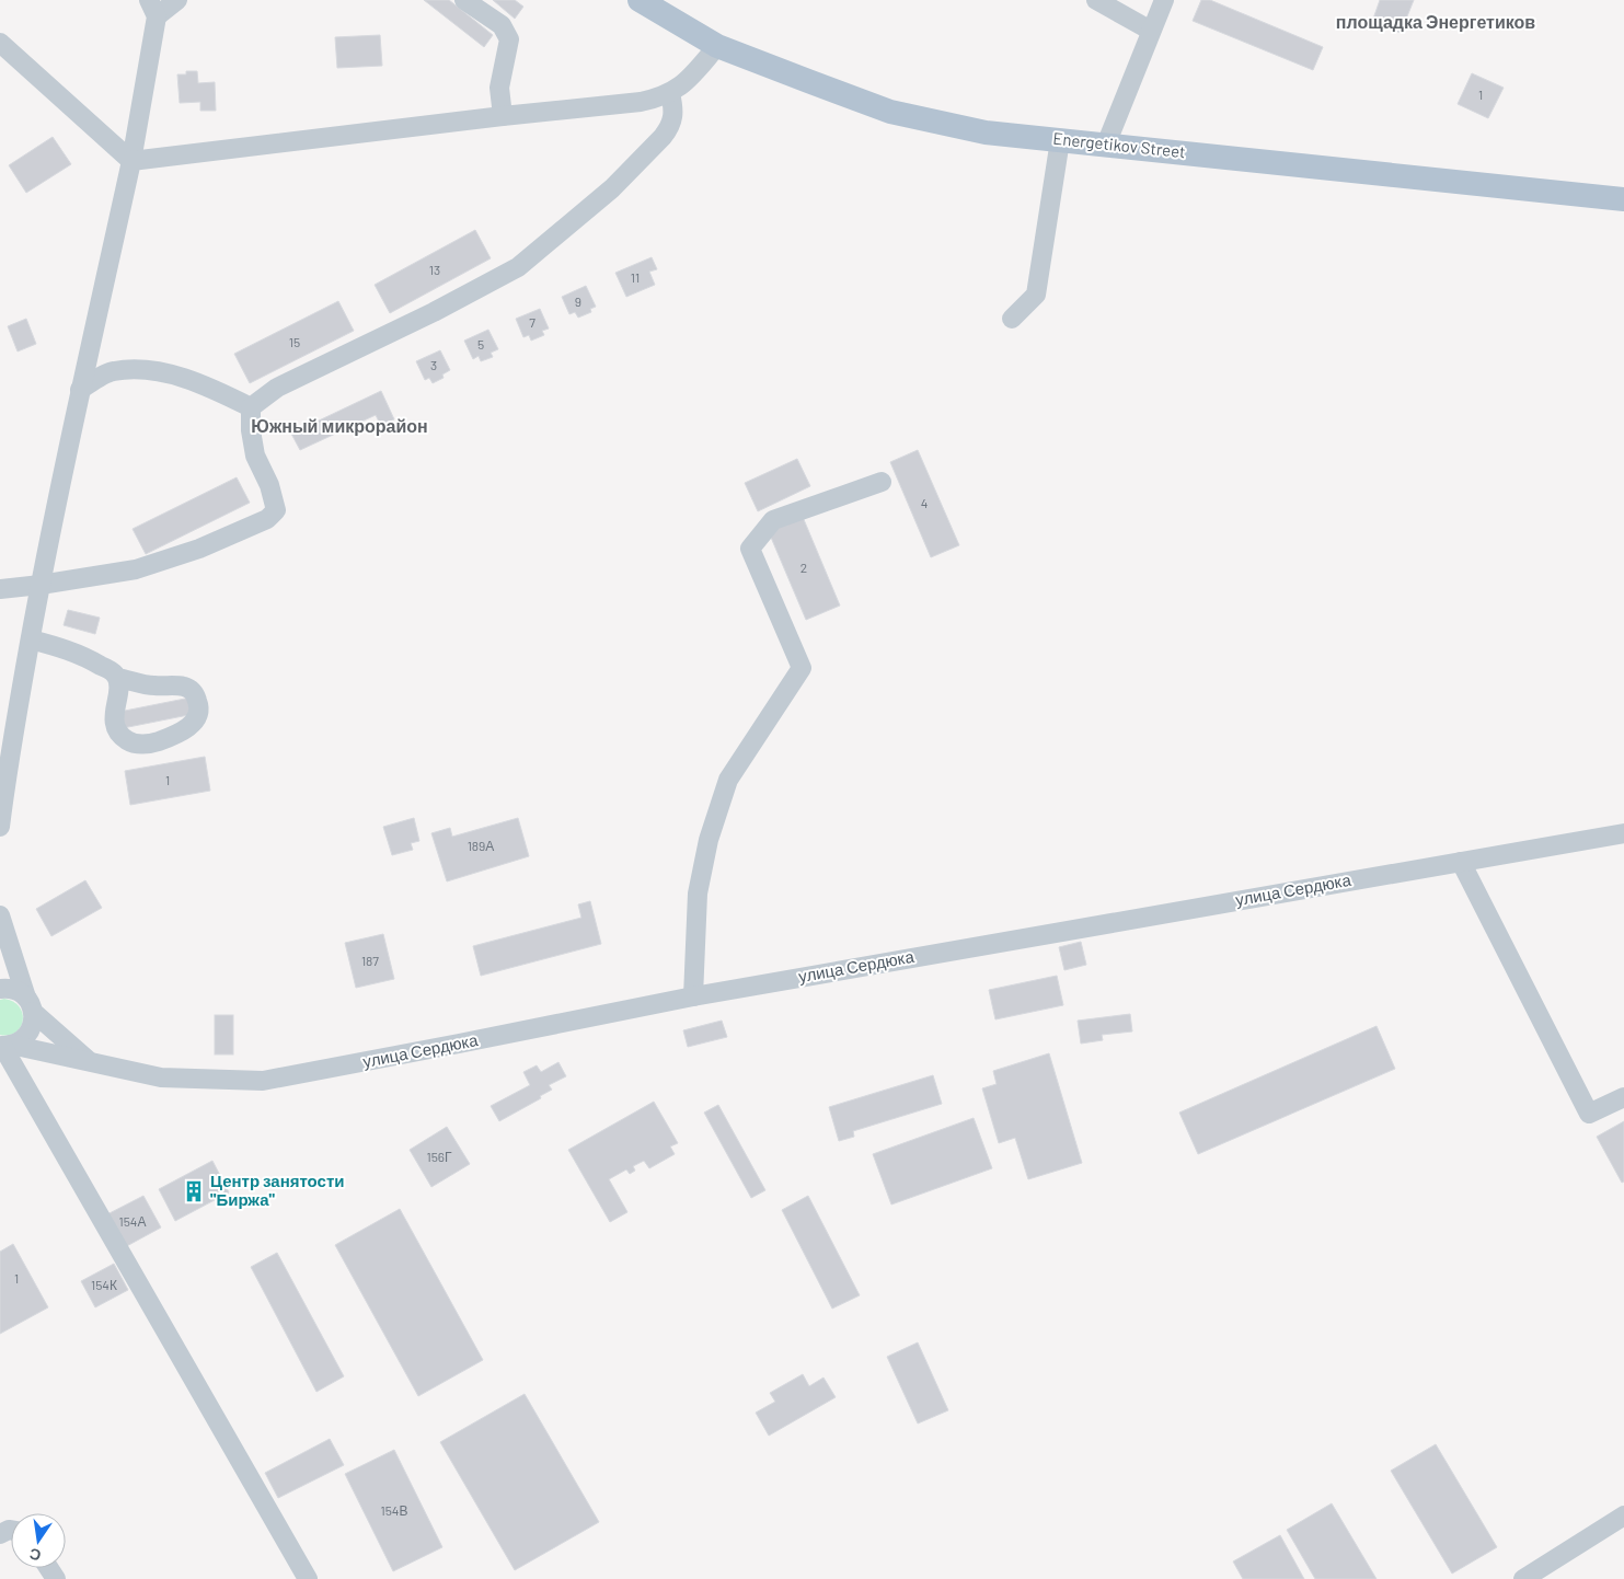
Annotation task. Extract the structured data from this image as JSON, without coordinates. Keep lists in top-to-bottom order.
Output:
{
  "streets": {
    "main road": ["Energetikov Street"],
    "street": ["улица Сердюка"]
  },
  "districts": ["площадка Энергетиков", "Южный микрорайон"],
  "places": {
    "building": ["Центр занятости \"Биржа\""]
  },
  "house_numbers": [
    "1",
    "13",
    "11",
    "9",
    "7",
    "15",
    "5",
    "3",
    "4",
    "2",
    "1",
    "189А",
    "187",
    "156Г",
    "154А",
    "1",
    "154К",
    "154В"
  ],
  "north": "bottom"
}
